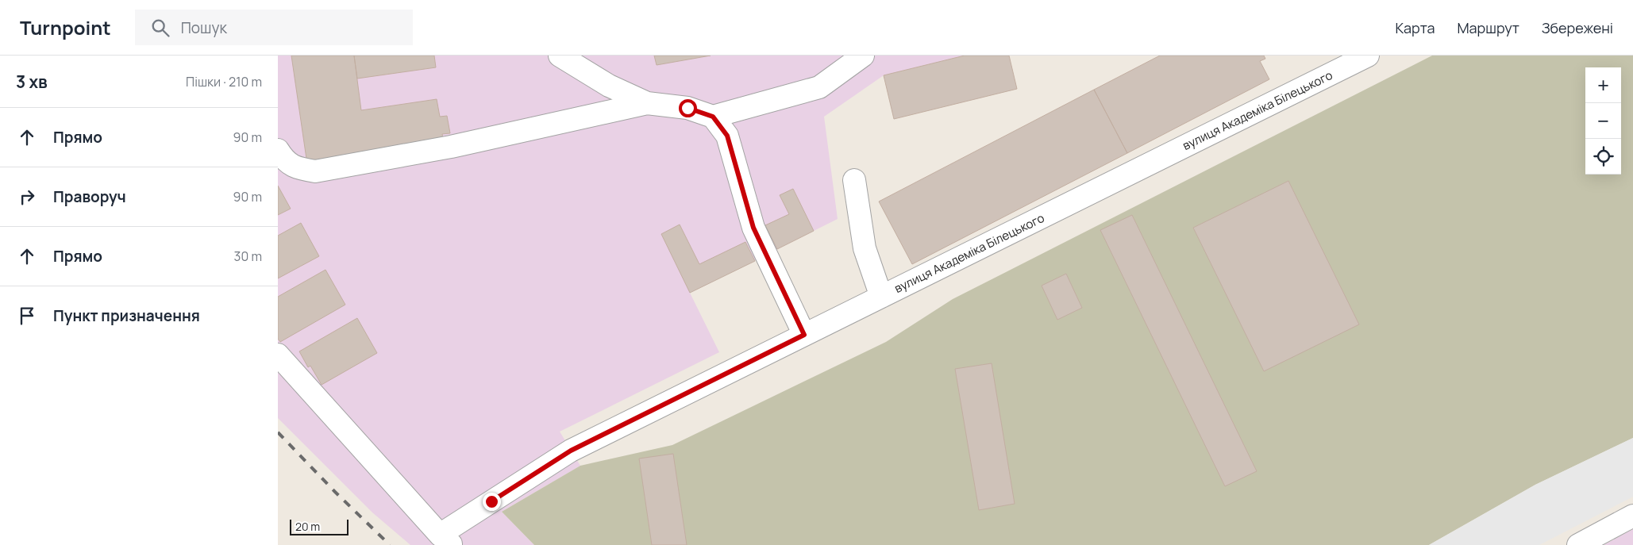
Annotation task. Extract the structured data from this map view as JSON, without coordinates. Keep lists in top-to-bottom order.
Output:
{
  "streets": {
    "street": ["вулиця Академіка Білецького"]
  },
  "scale_bar": "20 m",
  "page": {
    "header": "Turnpoint",
    "search": "Пошук",
    "nav": ["Карта", "Маршрут", "Збережені"],
    "heading": ["3 хв", "Пішки · 210 m"],
    "map_buttons": ["+", "−"],
    "list": [
      ["Прямо", "90 m"],
      ["Праворуч", "90 m"],
      ["Прямо", "30 m"],
      "Пункт призначення"
    ],
    "scale": "20 m"
  }
}
